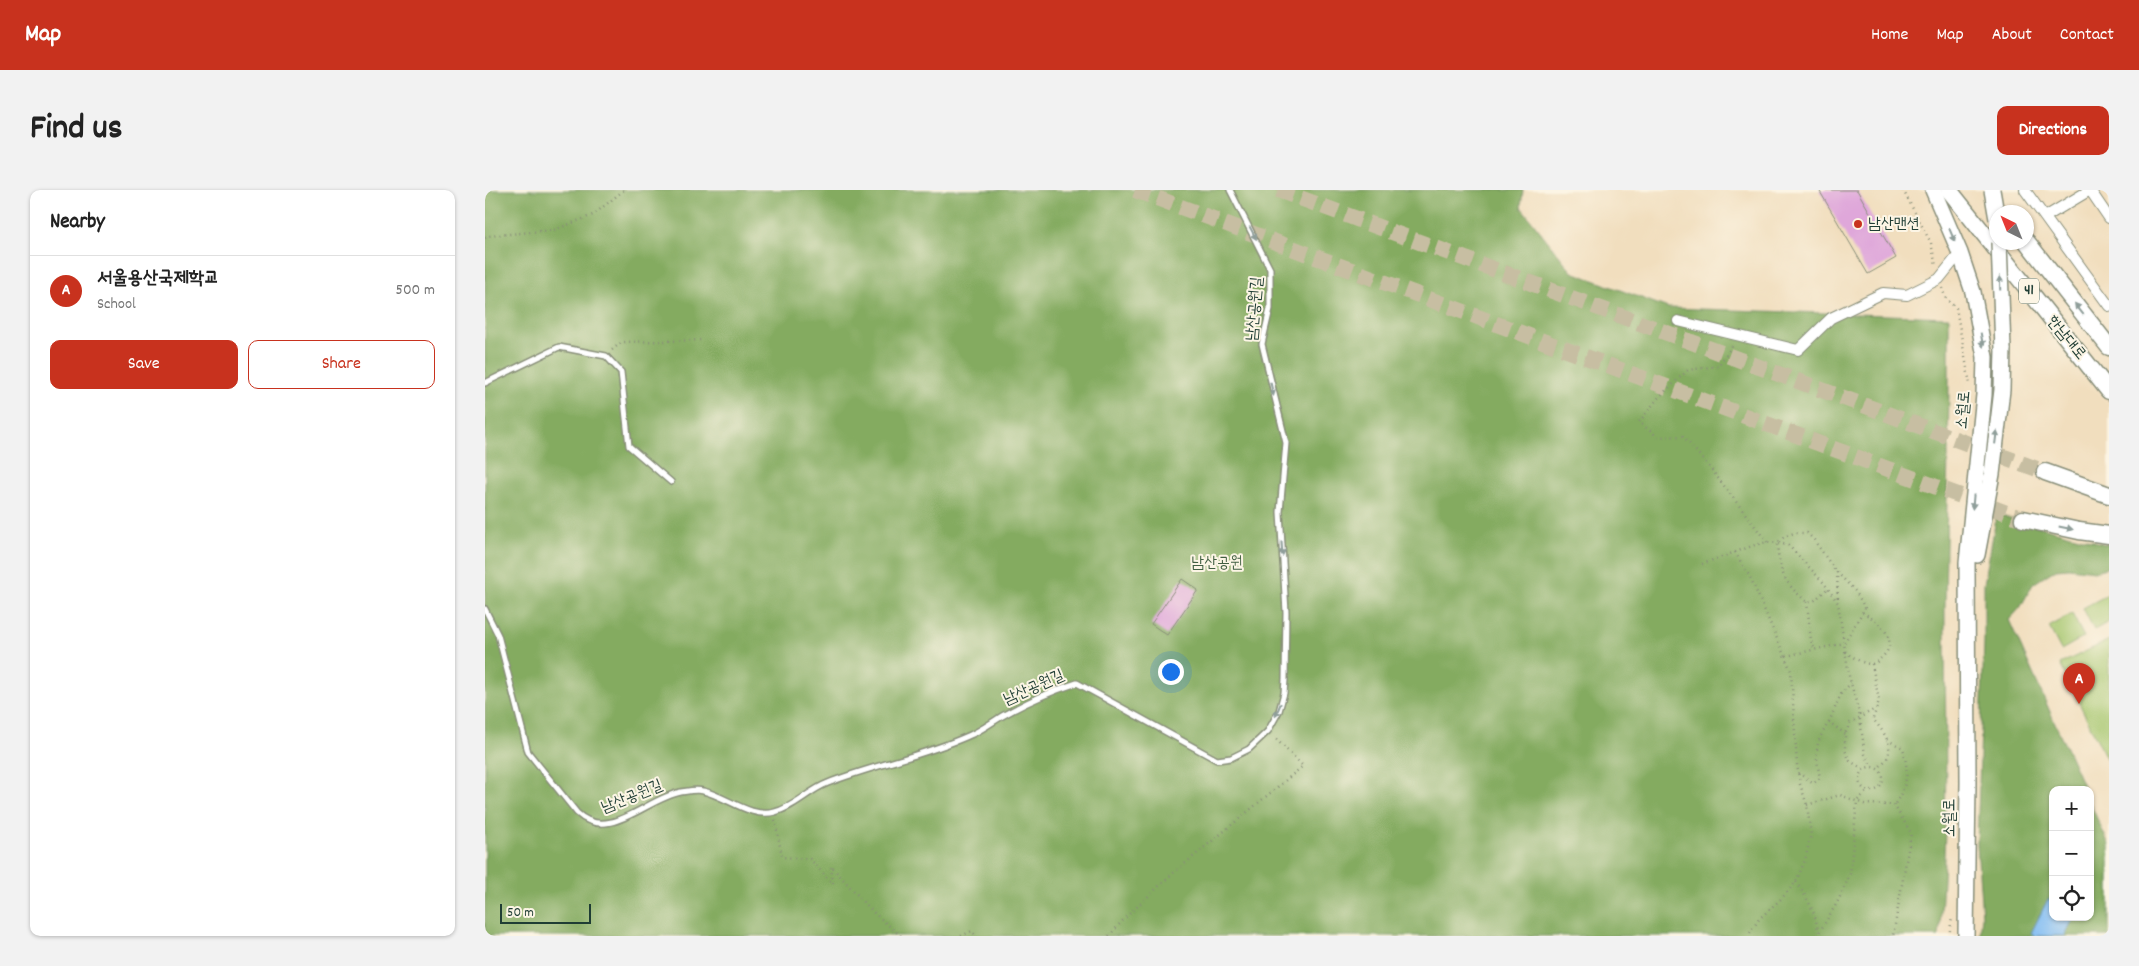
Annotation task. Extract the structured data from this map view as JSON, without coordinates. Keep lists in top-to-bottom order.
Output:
{
  "streets": {
    "main road": ["41", "한남대로", "소월로"],
    "lane": ["남산공원길"]
  },
  "parks": ["남산공원"],
  "places": ["남산맨션"],
  "scale_bar": "50 m",
  "north": "top left",
  "page": {
    "header": "Map",
    "nav": [
      "Home",
      "Map",
      "About",
      "Contact"
    ],
    "title": "Find us",
    "buttons": [
      "Directions",
      ["Save", "Share"]
    ],
    "heading": "Nearby",
    "list": [
      {
        "mark": "A",
        "name": "서울용산국제학교",
        "note": "School",
        "value": "500 m"
      }
    ],
    "pins": "A",
    "map_buttons": ["+", "−"],
    "scale": "50 m"
  }
}
